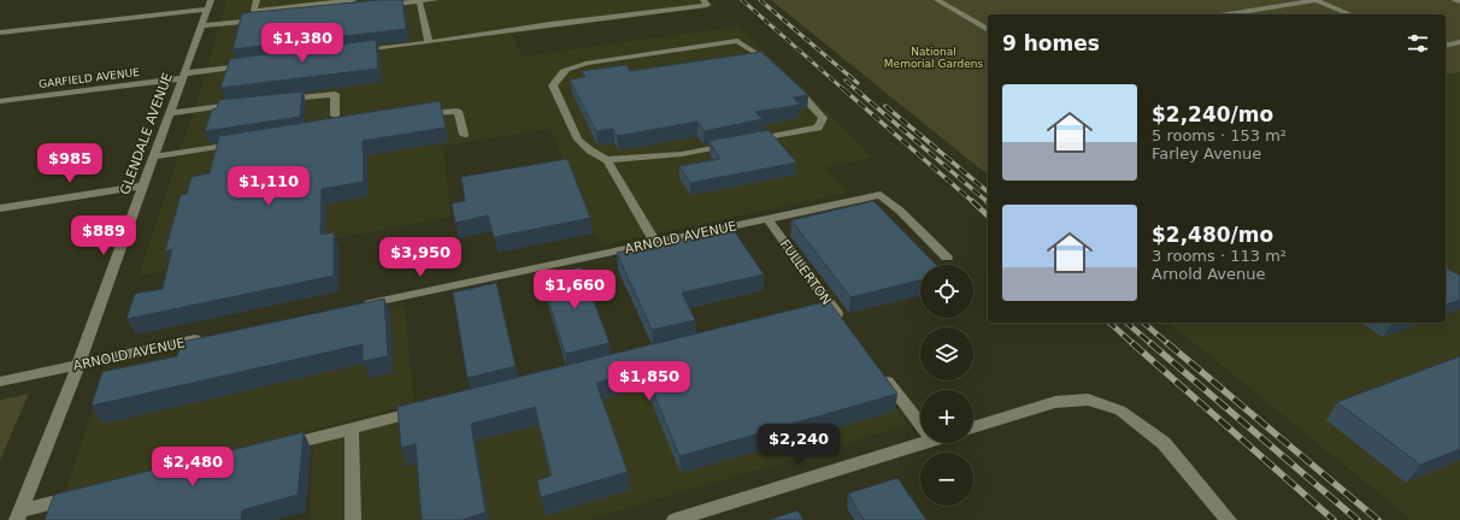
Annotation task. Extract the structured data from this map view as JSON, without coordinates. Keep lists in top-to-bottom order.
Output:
{
  "streets": {
    "street": [
      "GARFIELD AVENUE",
      "GLENDALE AVENUE",
      "ARNOLD AVENUE",
      "FULLERTON"
    ]
  },
  "crossings": [
    ["GARFIELD AVENUE", "GLENDALE AVENUE"],
    ["GLENDALE AVENUE", "ARNOLD AVENUE"],
    ["ARNOLD AVENUE", "FULLERTON"]
  ],
  "parks": ["National Memorial Gardens"],
  "page": {
    "heading": "9 homes",
    "price": [
      "$1,380",
      "$985",
      "$1,110",
      "$889",
      "$3,950",
      "$1,660",
      "$1,850",
      "$2,240",
      "$2,480"
    ],
    "list": [
      {
        "name": "$2,240/mo",
        "note": "5 rooms · 153 m² · Farley Avenue"
      },
      {
        "name": "$2,480/mo",
        "note": "3 rooms · 113 m² · Arnold Avenue"
      }
    ],
    "map_buttons": ["+", "−"]
  }
}
